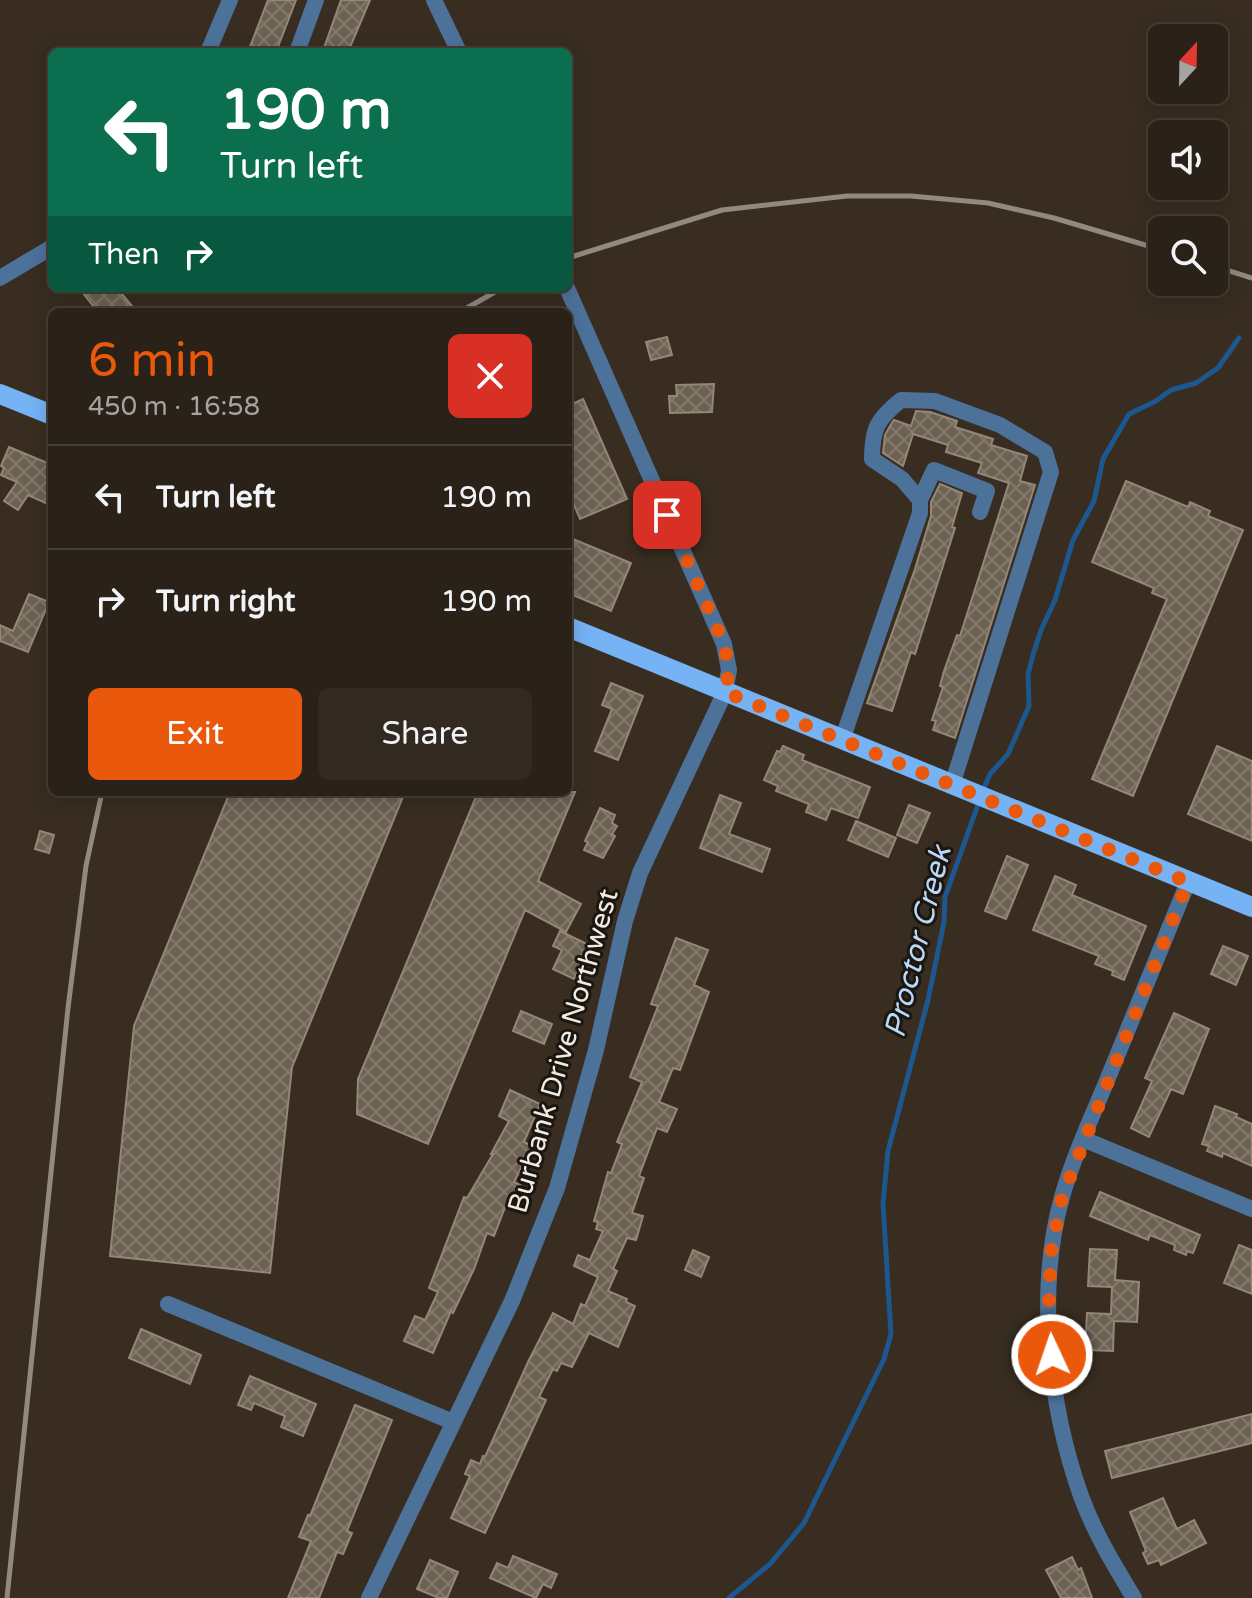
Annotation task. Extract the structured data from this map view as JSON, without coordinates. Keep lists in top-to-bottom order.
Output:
{
  "streets": {
    "street": ["Burbank Drive Northwest"]
  },
  "water": ["Proctor Creek"],
  "north": "top",
  "page": {
    "turn": ["190 m", "Turn left"],
    "then": "Then",
    "heading": ["6 min", "450 m · 16:58"],
    "list": [
      {
        "name": "Turn left",
        "value": "190 m"
      },
      {
        "name": "Turn right",
        "value": "190 m"
      }
    ],
    "buttons": ["Exit", "Share"]
  }
}
